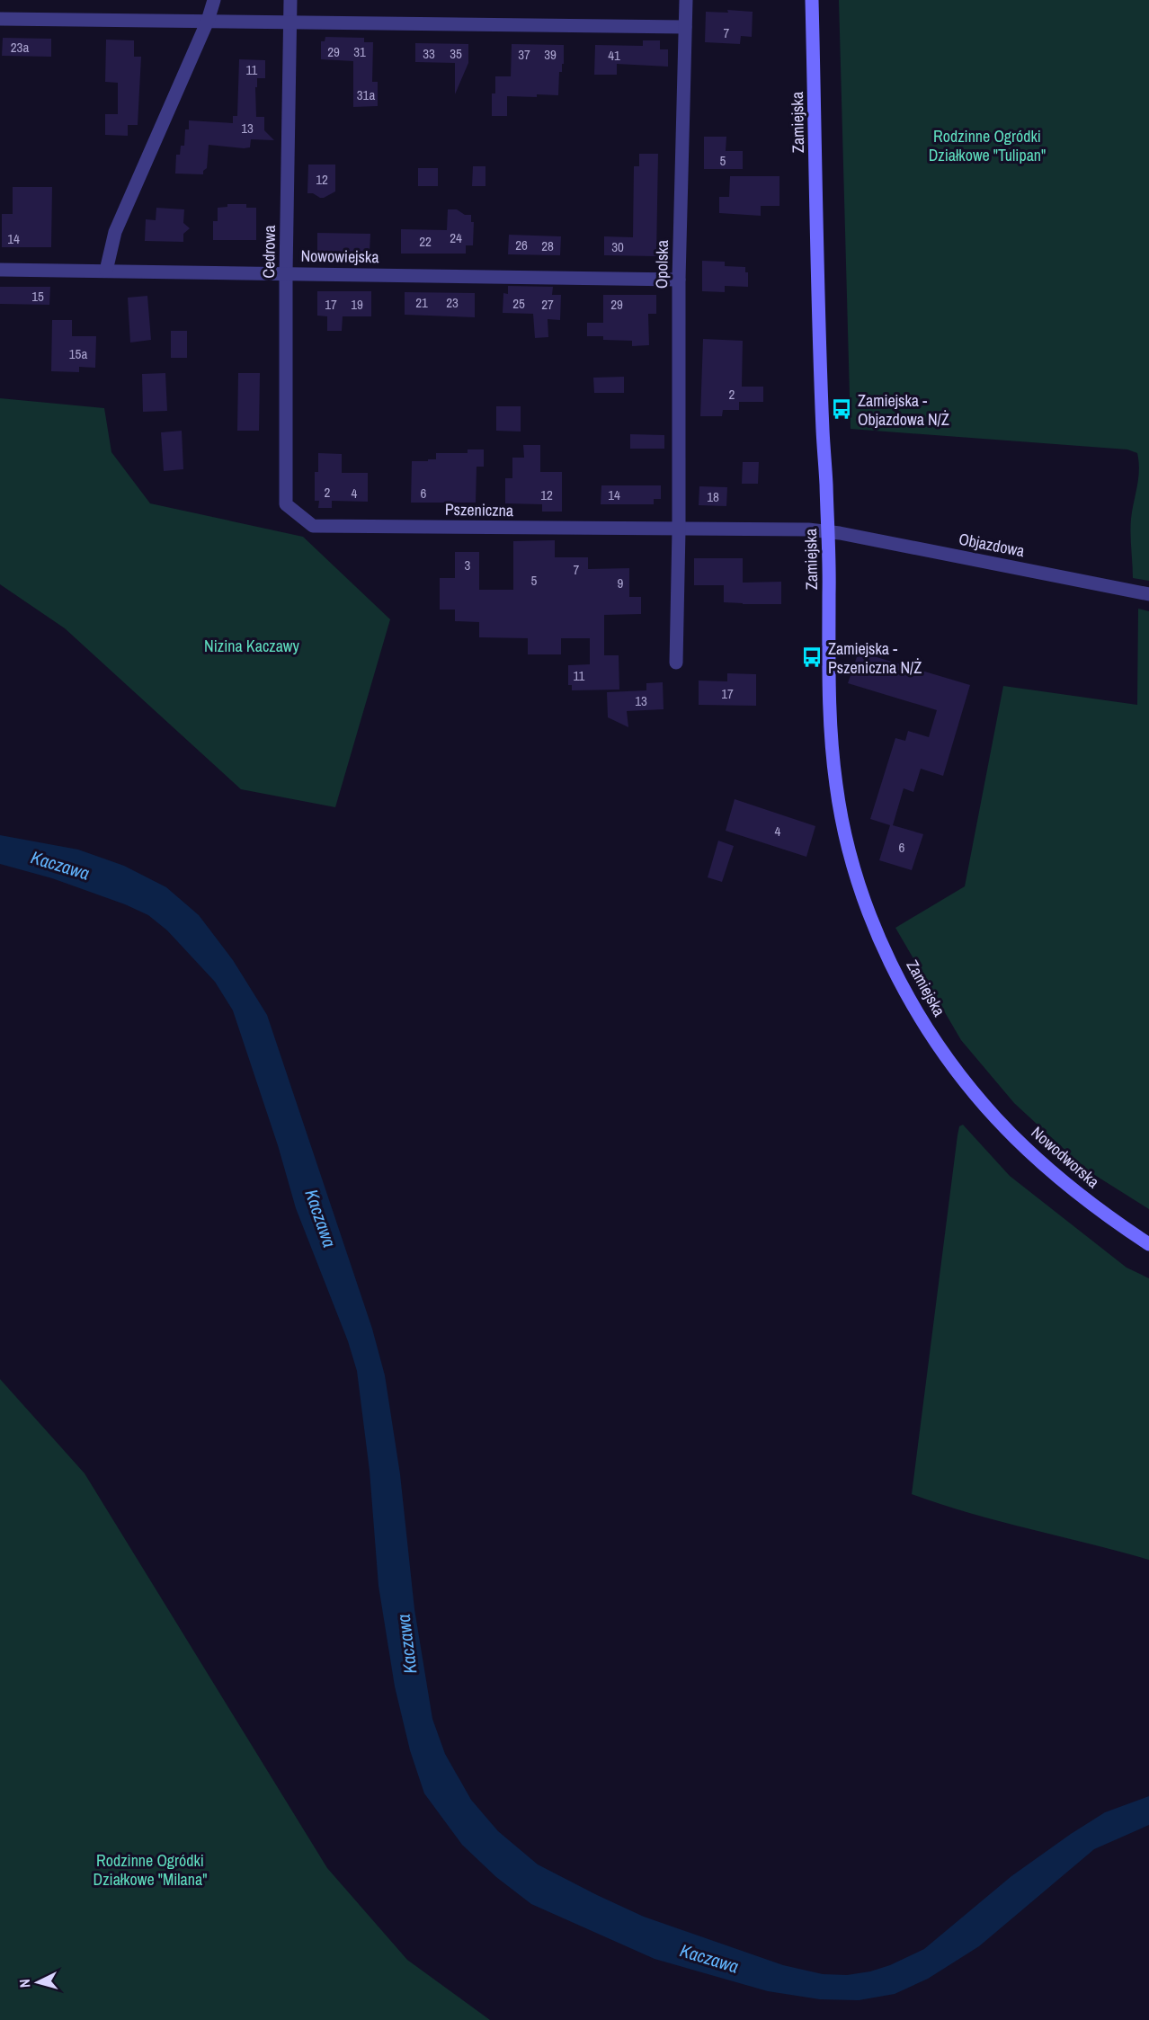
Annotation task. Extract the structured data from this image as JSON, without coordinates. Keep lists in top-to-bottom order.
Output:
{
  "streets": {
    "street": [
      "Zamiejska",
      "Cedrowa",
      "Nowowiejska",
      "Opolska",
      "Pszeniczna",
      "Objazdowa",
      "Nowodworska"
    ]
  },
  "crossings": [
    ["Zamiejska", "Pszeniczna"],
    ["Zamiejska", "Objazdowa"],
    ["Zamiejska", "Nowodworska"],
    ["Cedrowa", "Nowowiejska"],
    ["Cedrowa", "Pszeniczna"],
    ["Nowowiejska", "Opolska"],
    ["Opolska", "Pszeniczna"],
    ["Pszeniczna", "Objazdowa"]
  ],
  "water": ["Kaczawa"],
  "parks": ["Rodzinne Ogródki Działkowe \"Tulipan\"", "Nizina Kaczawy", "Rodzinne Ogródki Działkowe \"Milana\""],
  "places": {
    "bus stop": ["Zamiejska - Objazdowa N/Ż", "Zamiejska - Pszeniczna N/Ż"]
  },
  "house_numbers": [
    "7",
    "23a",
    "29",
    "31",
    "33",
    "35",
    "37",
    "39",
    "41",
    "11",
    "31a",
    "13",
    "5",
    "12",
    "24",
    "14",
    "22",
    "26",
    "28",
    "30",
    "15",
    "21",
    "23",
    "25",
    "17",
    "19",
    "27",
    "29",
    "15a",
    "2",
    "2",
    "4",
    "6",
    "12",
    "14",
    "18",
    "3",
    "7",
    "5",
    "9",
    "11",
    "17",
    "13",
    "4",
    "6"
  ],
  "north": "left"
}
